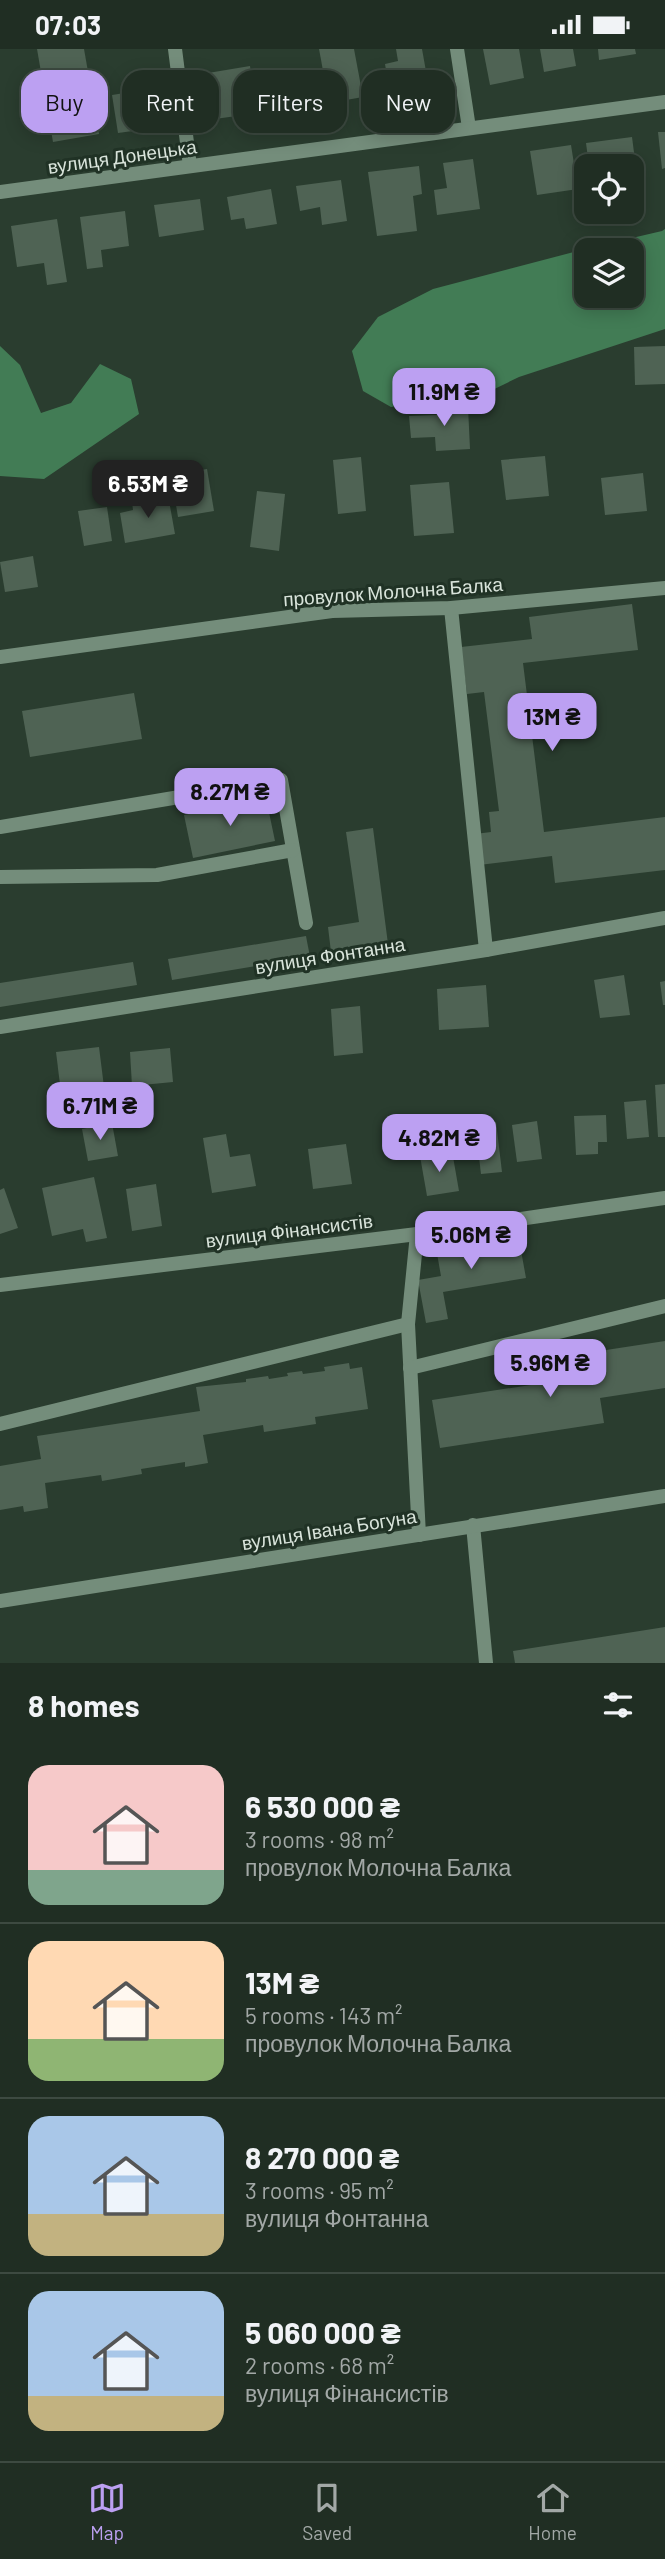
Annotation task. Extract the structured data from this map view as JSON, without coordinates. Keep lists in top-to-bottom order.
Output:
{
  "streets": {
    "street": [
      "вулиця Донецька",
      "провулок Молочна Балка",
      "вулиця Фонтанна",
      "вулиця Фінансистів",
      "вулиця Івана Богуна"
    ]
  },
  "page": {
    "status": "07:03",
    "chip": [
      "Buy",
      "Rent",
      "Filters",
      "New"
    ],
    "price": [
      "11.9M ₴",
      "6.53M ₴",
      "13M ₴",
      "8.27M ₴",
      "6.71M ₴",
      "4.82M ₴",
      "5.06M ₴",
      "5.96M ₴"
    ],
    "heading": "8 homes",
    "list": [
      {
        "name": "6 530 000 ₴",
        "note": "3 rooms · 98 m² · провулок Молочна Балка"
      },
      {
        "name": "13M ₴",
        "note": "5 rooms · 143 m² · провулок Молочна Балка"
      },
      {
        "name": "8 270 000 ₴",
        "note": "3 rooms · 95 m² · вулиця Фонтанна"
      },
      {
        "name": "5 060 000 ₴",
        "note": "2 rooms · 68 m² · вулиця Фінансистів"
      }
    ],
    "tabs": ["Map", "Saved", "Home"]
  }
}
